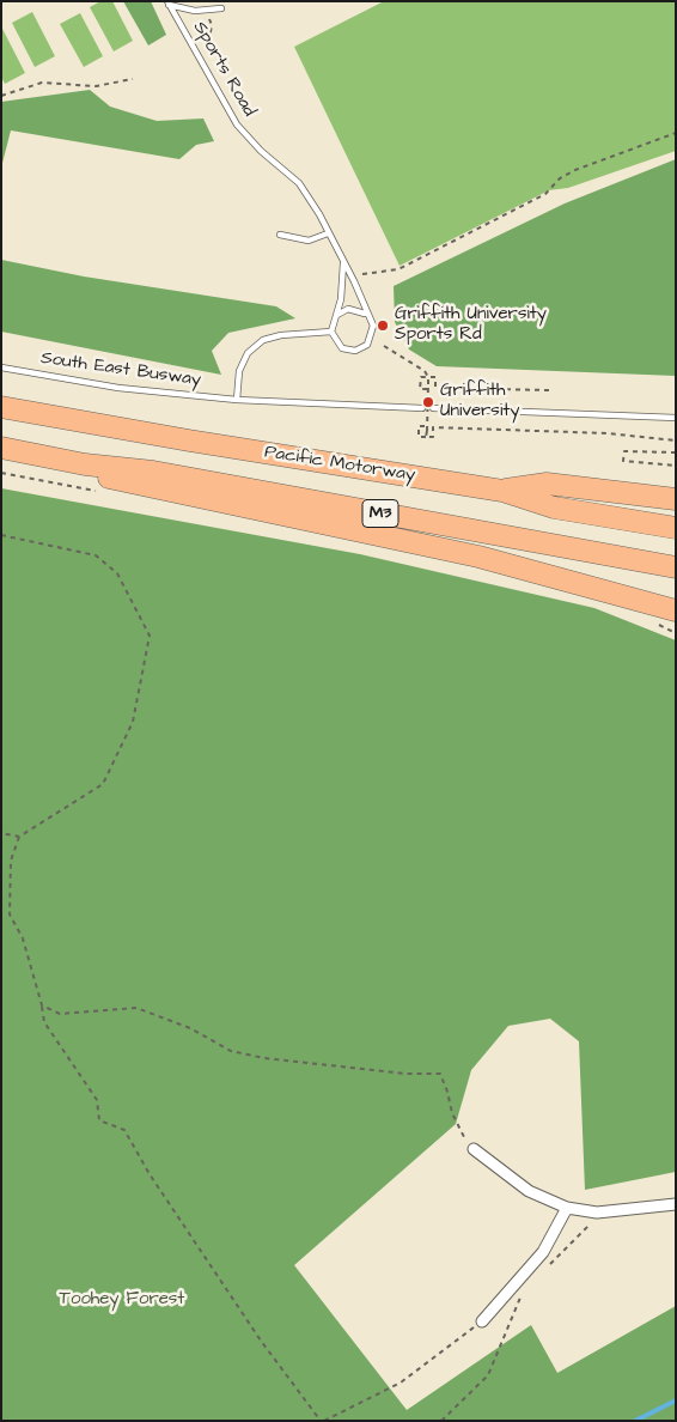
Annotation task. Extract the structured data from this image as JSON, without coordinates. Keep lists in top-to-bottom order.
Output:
{
  "streets": {
    "highway": ["Pacific Motorway", "M3"],
    "lane": ["Sports Road", "South East Busway"]
  },
  "parks": ["Toohey Forest"],
  "places": ["Griffith University Sports Rd", "Griffith University"]
}
